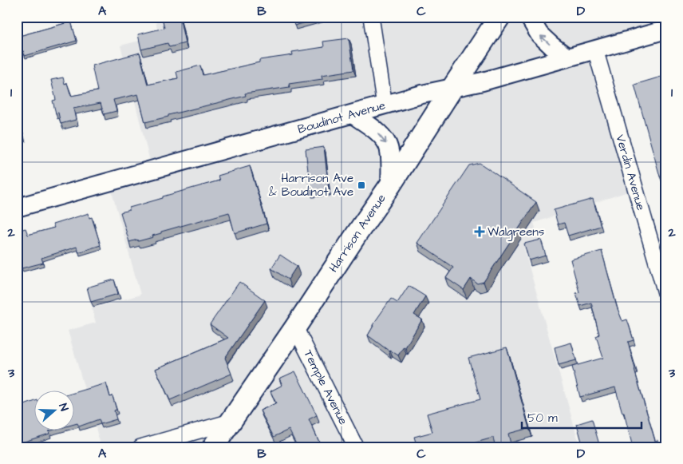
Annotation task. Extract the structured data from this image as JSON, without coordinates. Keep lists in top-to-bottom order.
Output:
{
  "streets": {
    "main road": ["Harrison Avenue"],
    "street": ["Boudinot Avenue", "Verdin Avenue", "Temple Avenue"]
  },
  "crossings": [
    ["Boudinot Avenue", "Verdin Avenue"],
    ["Boudinot Avenue", "Harrison Avenue"],
    ["Harrison Avenue", "Temple Avenue"]
  ],
  "places": {
    "transit": ["Harrison Ave & Boudinot Ave"],
    "health": ["Walgreens"]
  },
  "scale_bar": "50 m",
  "north": "right",
  "grid": {
    "columns": [
      "A",
      "B",
      "C",
      "D"
    ],
    "rows": ["1", "2", "3"]
  }
}
